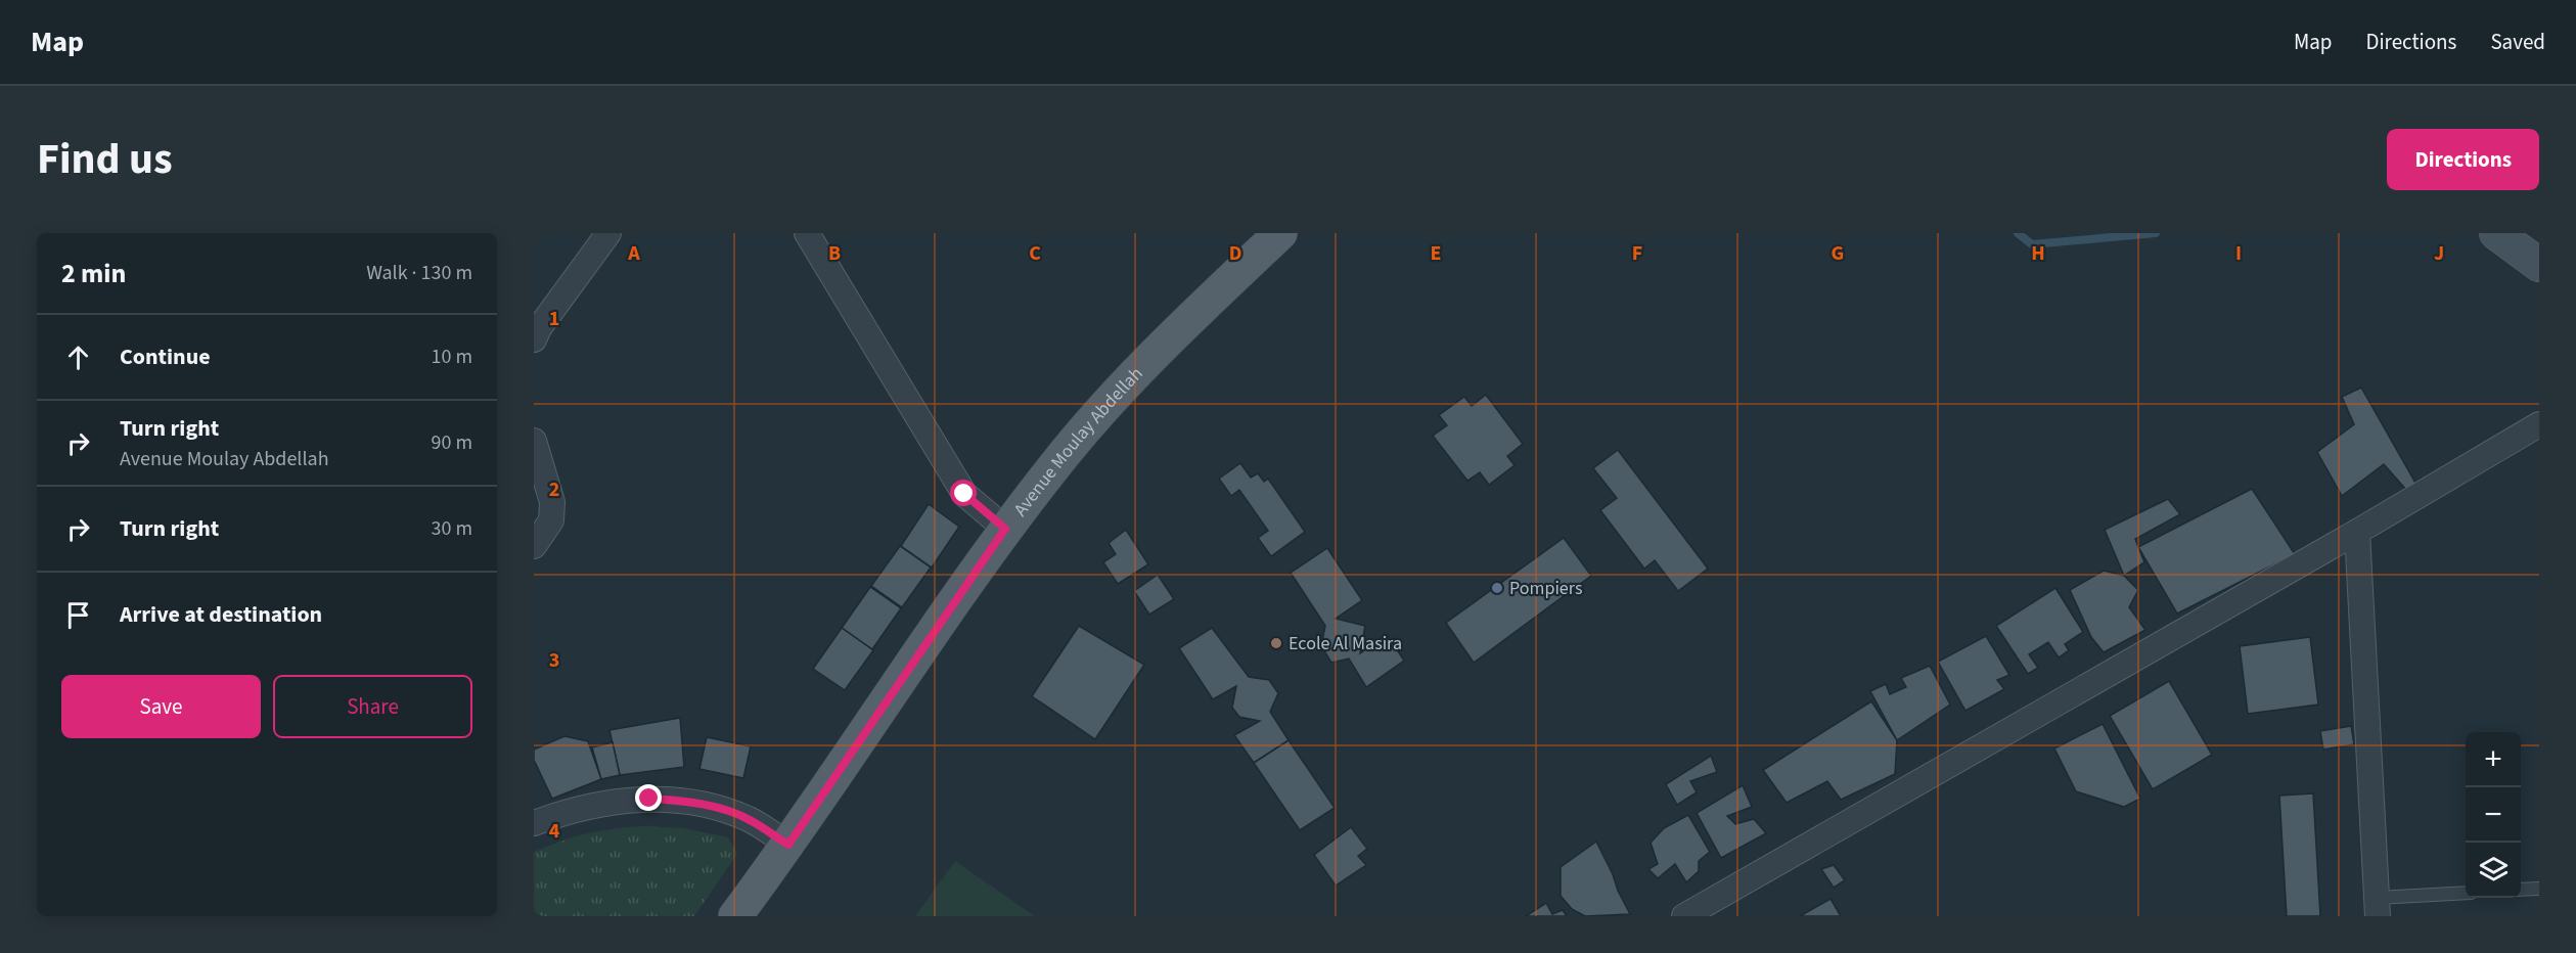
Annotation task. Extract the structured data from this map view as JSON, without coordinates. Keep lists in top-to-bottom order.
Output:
{
  "streets": {
    "main road": ["Avenue Moulay Abdellah"]
  },
  "places": ["Pompiers", "Ecole Al Masira"],
  "page": {
    "header": "Map",
    "nav": ["Map", "Directions", "Saved"],
    "title": "Find us",
    "buttons": [
      "Directions",
      ["Save", "Share"]
    ],
    "heading": ["2 min", "Walk · 130 m"],
    "list": [
      ["Continue", "10 m"],
      ["Turn right", "Avenue Moulay Abdellah", "90 m"],
      ["Turn right", "30 m"],
      "Arrive at destination"
    ],
    "map_buttons": ["+", "−"]
  },
  "grid": {
    "columns": [
      "A",
      "B",
      "C",
      "D",
      "E",
      "F",
      "G",
      "H",
      "I",
      "J"
    ],
    "rows": [
      "1",
      "2",
      "3",
      "4"
    ]
  }
}
